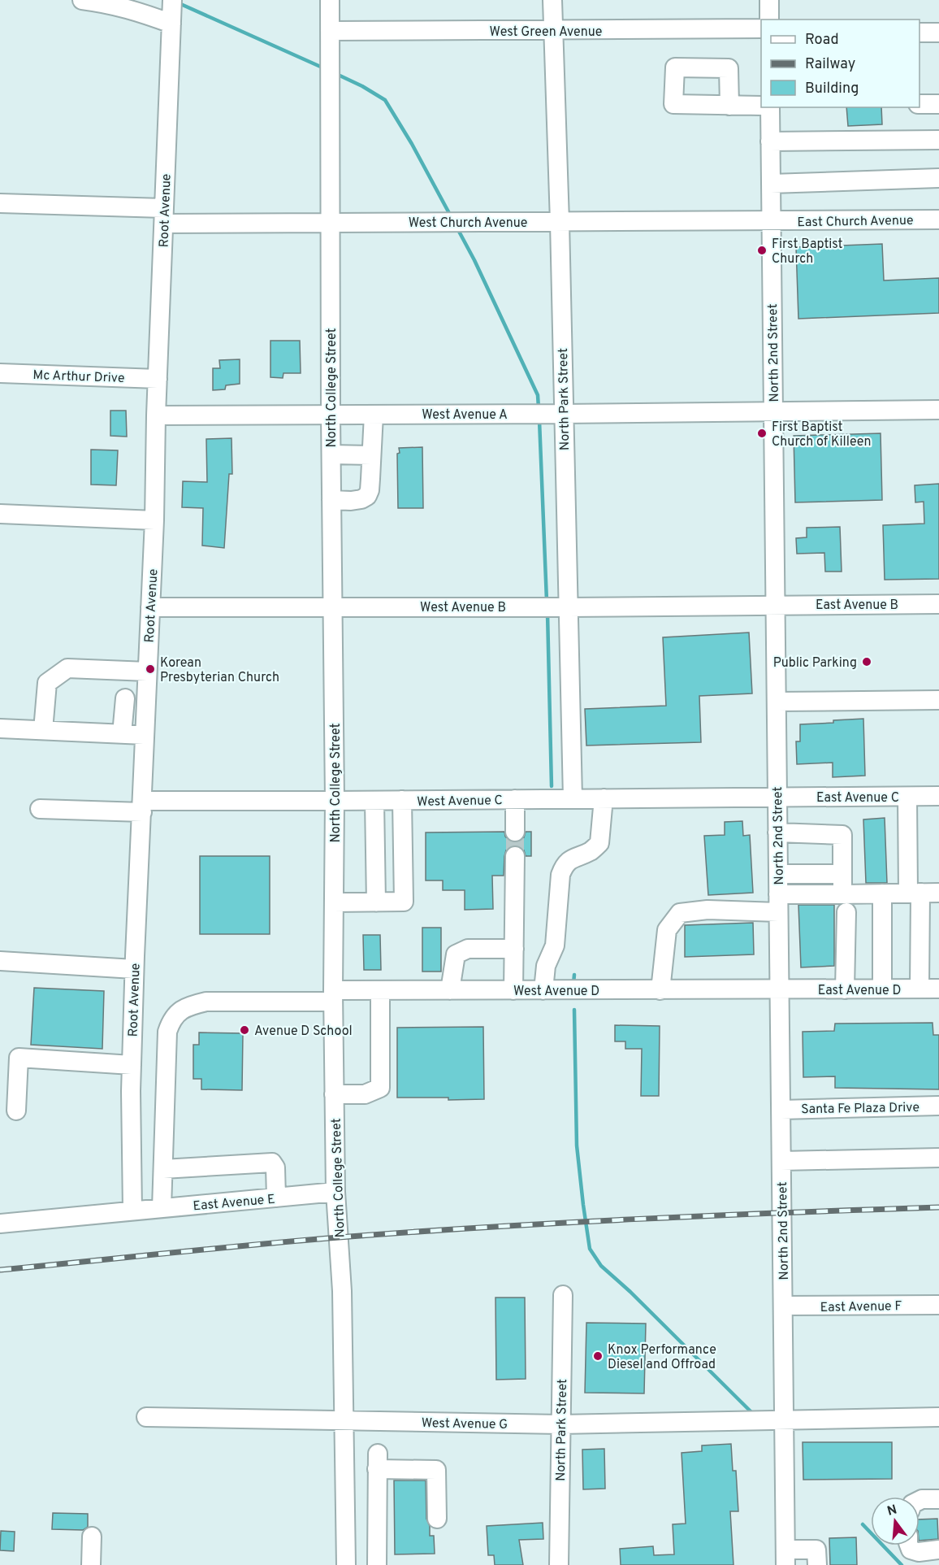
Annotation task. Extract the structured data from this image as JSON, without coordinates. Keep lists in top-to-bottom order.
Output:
{
  "streets": {
    "street": [
      "West Green Avenue",
      "Root Avenue",
      "East Church Avenue",
      "West Church Avenue",
      "North 2nd Street",
      "Mc Arthur Drive",
      "North College Street",
      "North Park Street",
      "West Avenue A",
      "East Avenue B",
      "West Avenue B",
      "East Avenue C",
      "West Avenue C",
      "East Avenue D",
      "West Avenue D",
      "Santa Fe Plaza Drive",
      "East Avenue E",
      "East Avenue F",
      "West Avenue G"
    ]
  },
  "crossings": [
    ["West Green Avenue", "North College Street"],
    ["West Green Avenue", "North Park Street"],
    ["Root Avenue", "West Church Avenue"],
    ["Root Avenue", "Mc Arthur Drive"],
    ["Root Avenue", "West Avenue A"],
    ["Root Avenue", "West Avenue B"],
    ["Root Avenue", "West Avenue C"],
    ["Root Avenue", "East Avenue E"],
    ["East Church Avenue", "West Church Avenue"],
    ["East Church Avenue", "North 2nd Street"],
    ["West Church Avenue", "North 2nd Street"],
    ["West Church Avenue", "North College Street"],
    ["West Church Avenue", "North Park Street"],
    ["North 2nd Street", "West Avenue A"],
    ["North 2nd Street", "East Avenue B"],
    ["North 2nd Street", "West Avenue B"],
    ["North 2nd Street", "East Avenue C"],
    ["North 2nd Street", "West Avenue C"],
    ["North 2nd Street", "East Avenue D"],
    ["North 2nd Street", "West Avenue D"],
    ["North 2nd Street", "Santa Fe Plaza Drive"],
    ["North 2nd Street", "East Avenue F"],
    ["North 2nd Street", "West Avenue G"],
    ["North College Street", "West Avenue A"],
    ["North College Street", "West Avenue B"],
    ["North College Street", "West Avenue C"],
    ["North College Street", "West Avenue D"],
    ["North College Street", "East Avenue E"],
    ["North College Street", "West Avenue G"],
    ["North Park Street", "West Avenue A"],
    ["North Park Street", "West Avenue B"],
    ["North Park Street", "West Avenue C"],
    ["North Park Street", "West Avenue G"],
    ["East Avenue B", "West Avenue B"],
    ["East Avenue C", "West Avenue C"],
    ["East Avenue D", "West Avenue D"],
    ["West Avenue D", "East Avenue E"]
  ],
  "places": [
    "First Baptist Church",
    "First Baptist Church of Killeen",
    "Public Parking",
    "Korean Presbyterian Church",
    "Avenue D School",
    "Knox Performance Diesel and Offroad"
  ],
  "legend": ["Road", "Railway", "Building"],
  "north": "top"
}
